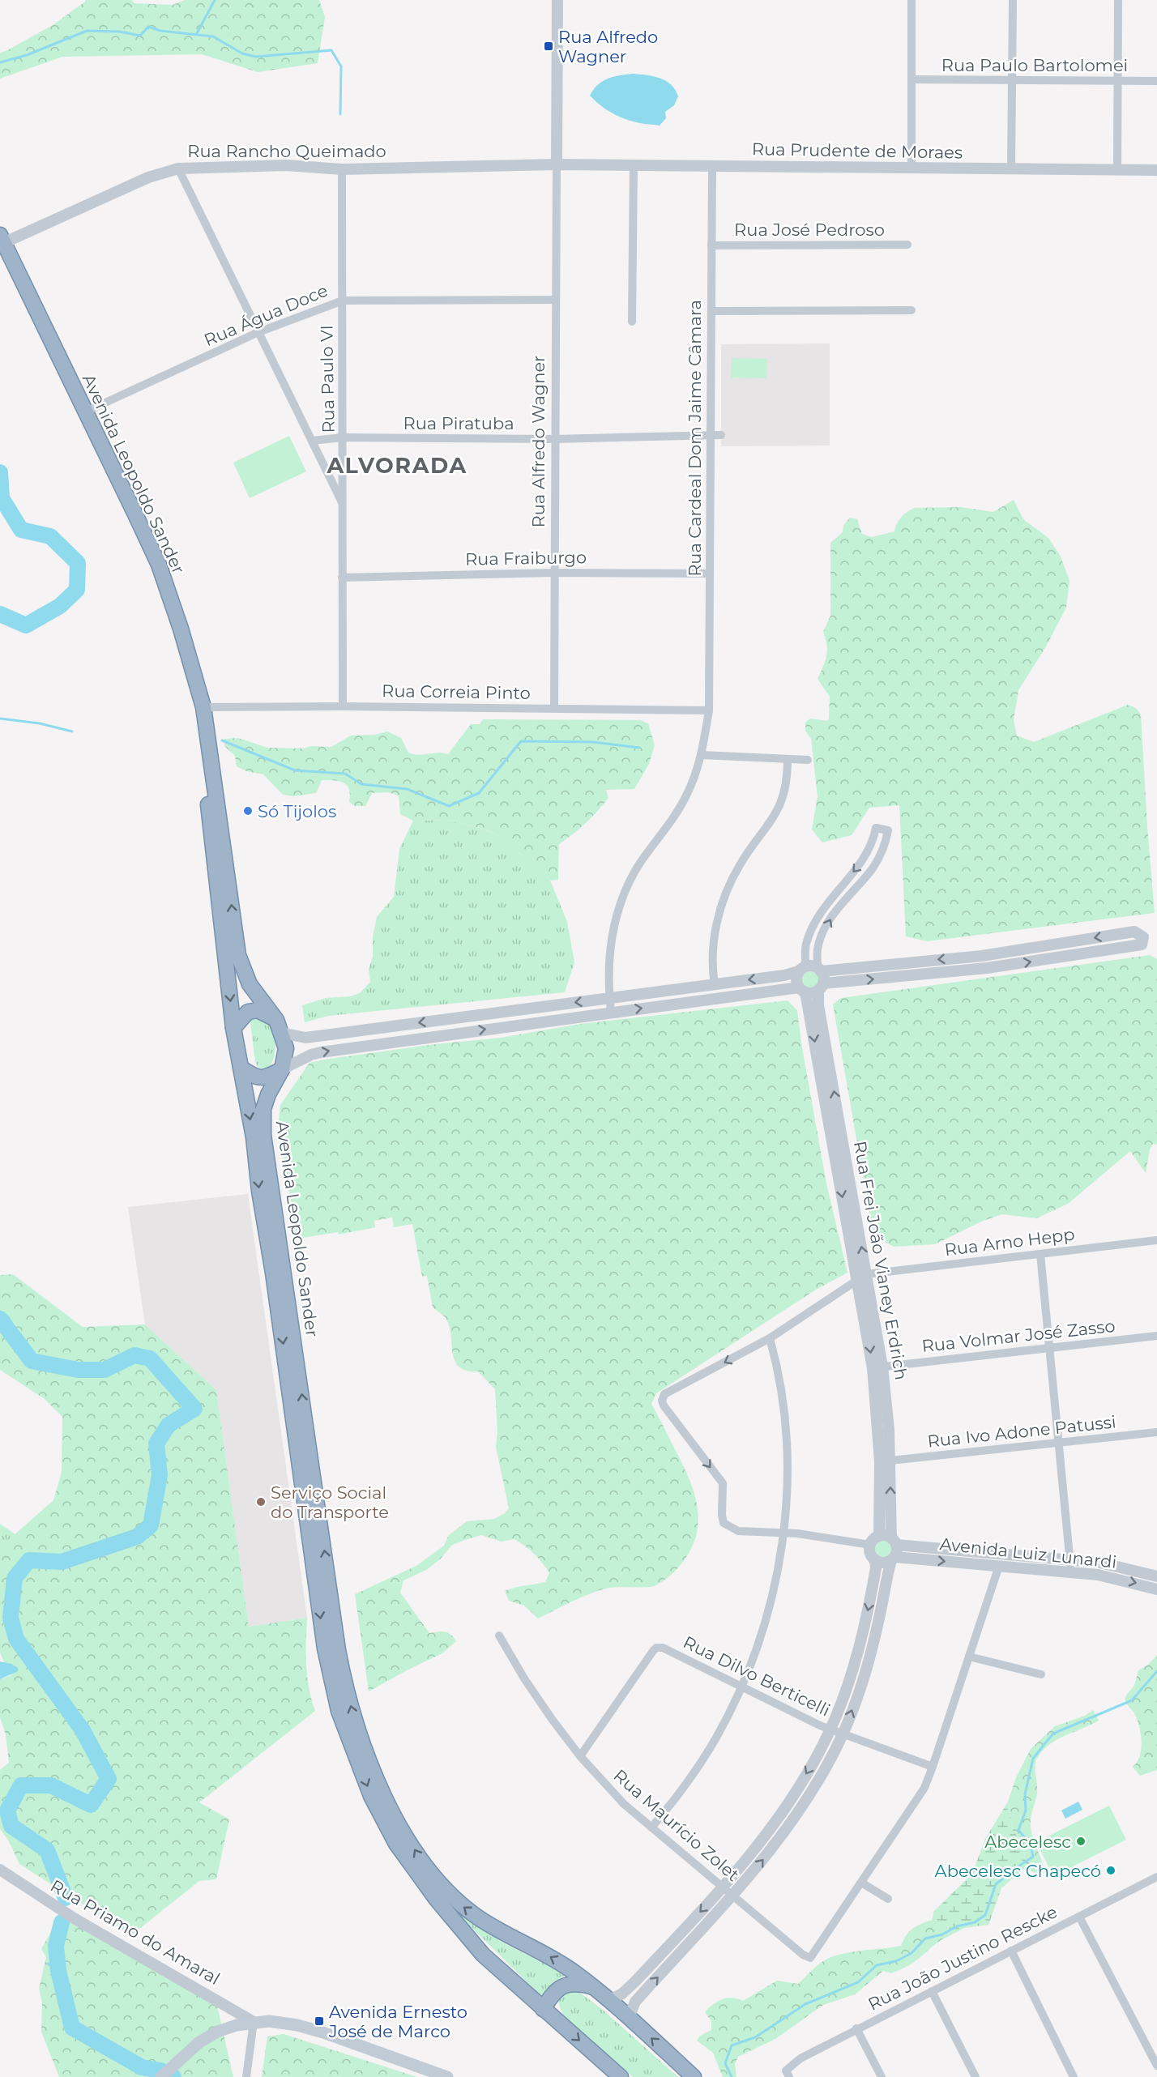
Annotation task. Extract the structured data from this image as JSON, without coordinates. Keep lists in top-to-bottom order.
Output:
{
  "streets": {
    "highway": ["Avenida Leopoldo Sander"],
    "street": [
      "Rua Paulo Bartolomei",
      "Rua Rancho Queimado",
      "Rua Prudente de Moraes",
      "Rua José Pedroso",
      "Rua Água Doce",
      "Rua Paulo VI",
      "Rua Piratuba",
      "Rua Cardeal Dom Jaime Câmara",
      "Rua Alfredo Wagner",
      "Rua Fraiburgo",
      "Rua Correia Pinto",
      "Rua Arno Hepp",
      "Rua Frei João Vianey Erdrich",
      "Rua Volmar José Zasso",
      "Rua Ivo Adone Patussi",
      "Avenida Luiz Lunardi",
      "Rua Dilvo Berticelli",
      "Rua Maurício Zolet",
      "Rua Priamo do Amaral",
      "Rua João Justino Rescke"
    ]
  },
  "crossings": [
    ["Rua Rancho Queimado", "Rua Prudente de Moraes"],
    ["Rua Rancho Queimado", "Rua Paulo VI"],
    ["Rua Rancho Queimado", "Rua Alfredo Wagner"],
    ["Rua Rancho Queimado", "Avenida Leopoldo Sander"],
    ["Rua Prudente de Moraes", "Rua Cardeal Dom Jaime Câmara"],
    ["Rua Prudente de Moraes", "Rua Alfredo Wagner"],
    ["Rua José Pedroso", "Rua Cardeal Dom Jaime Câmara"],
    ["Rua Água Doce", "Rua Paulo VI"],
    ["Rua Água Doce", "Rua Alfredo Wagner"],
    ["Rua Água Doce", "Avenida Leopoldo Sander"],
    ["Rua Paulo VI", "Rua Piratuba"],
    ["Rua Paulo VI", "Rua Fraiburgo"],
    ["Rua Paulo VI", "Rua Correia Pinto"],
    ["Rua Piratuba", "Rua Cardeal Dom Jaime Câmara"],
    ["Rua Piratuba", "Rua Alfredo Wagner"],
    ["Rua Cardeal Dom Jaime Câmara", "Rua Fraiburgo"],
    ["Rua Cardeal Dom Jaime Câmara", "Rua Correia Pinto"],
    ["Rua Alfredo Wagner", "Rua Fraiburgo"],
    ["Rua Alfredo Wagner", "Rua Correia Pinto"],
    ["Avenida Leopoldo Sander", "Rua Correia Pinto"],
    ["Rua Arno Hepp", "Rua Frei João Vianey Erdrich"],
    ["Rua Frei João Vianey Erdrich", "Rua Volmar José Zasso"],
    ["Rua Frei João Vianey Erdrich", "Rua Ivo Adone Patussi"],
    ["Rua Frei João Vianey Erdrich", "Avenida Luiz Lunardi"],
    ["Rua Dilvo Berticelli", "Rua Maurício Zolet"]
  ],
  "districts": ["ALVORADA"],
  "places": {
    "transit": ["Rua Alfredo Wagner", "Avenida Ernesto José de Marco"],
    "other": [
      "Só Tijolos",
      "Serviço Social do Transporte",
      "Abecelesc",
      "Abecelesc Chapecó"
    ]
  }
}
